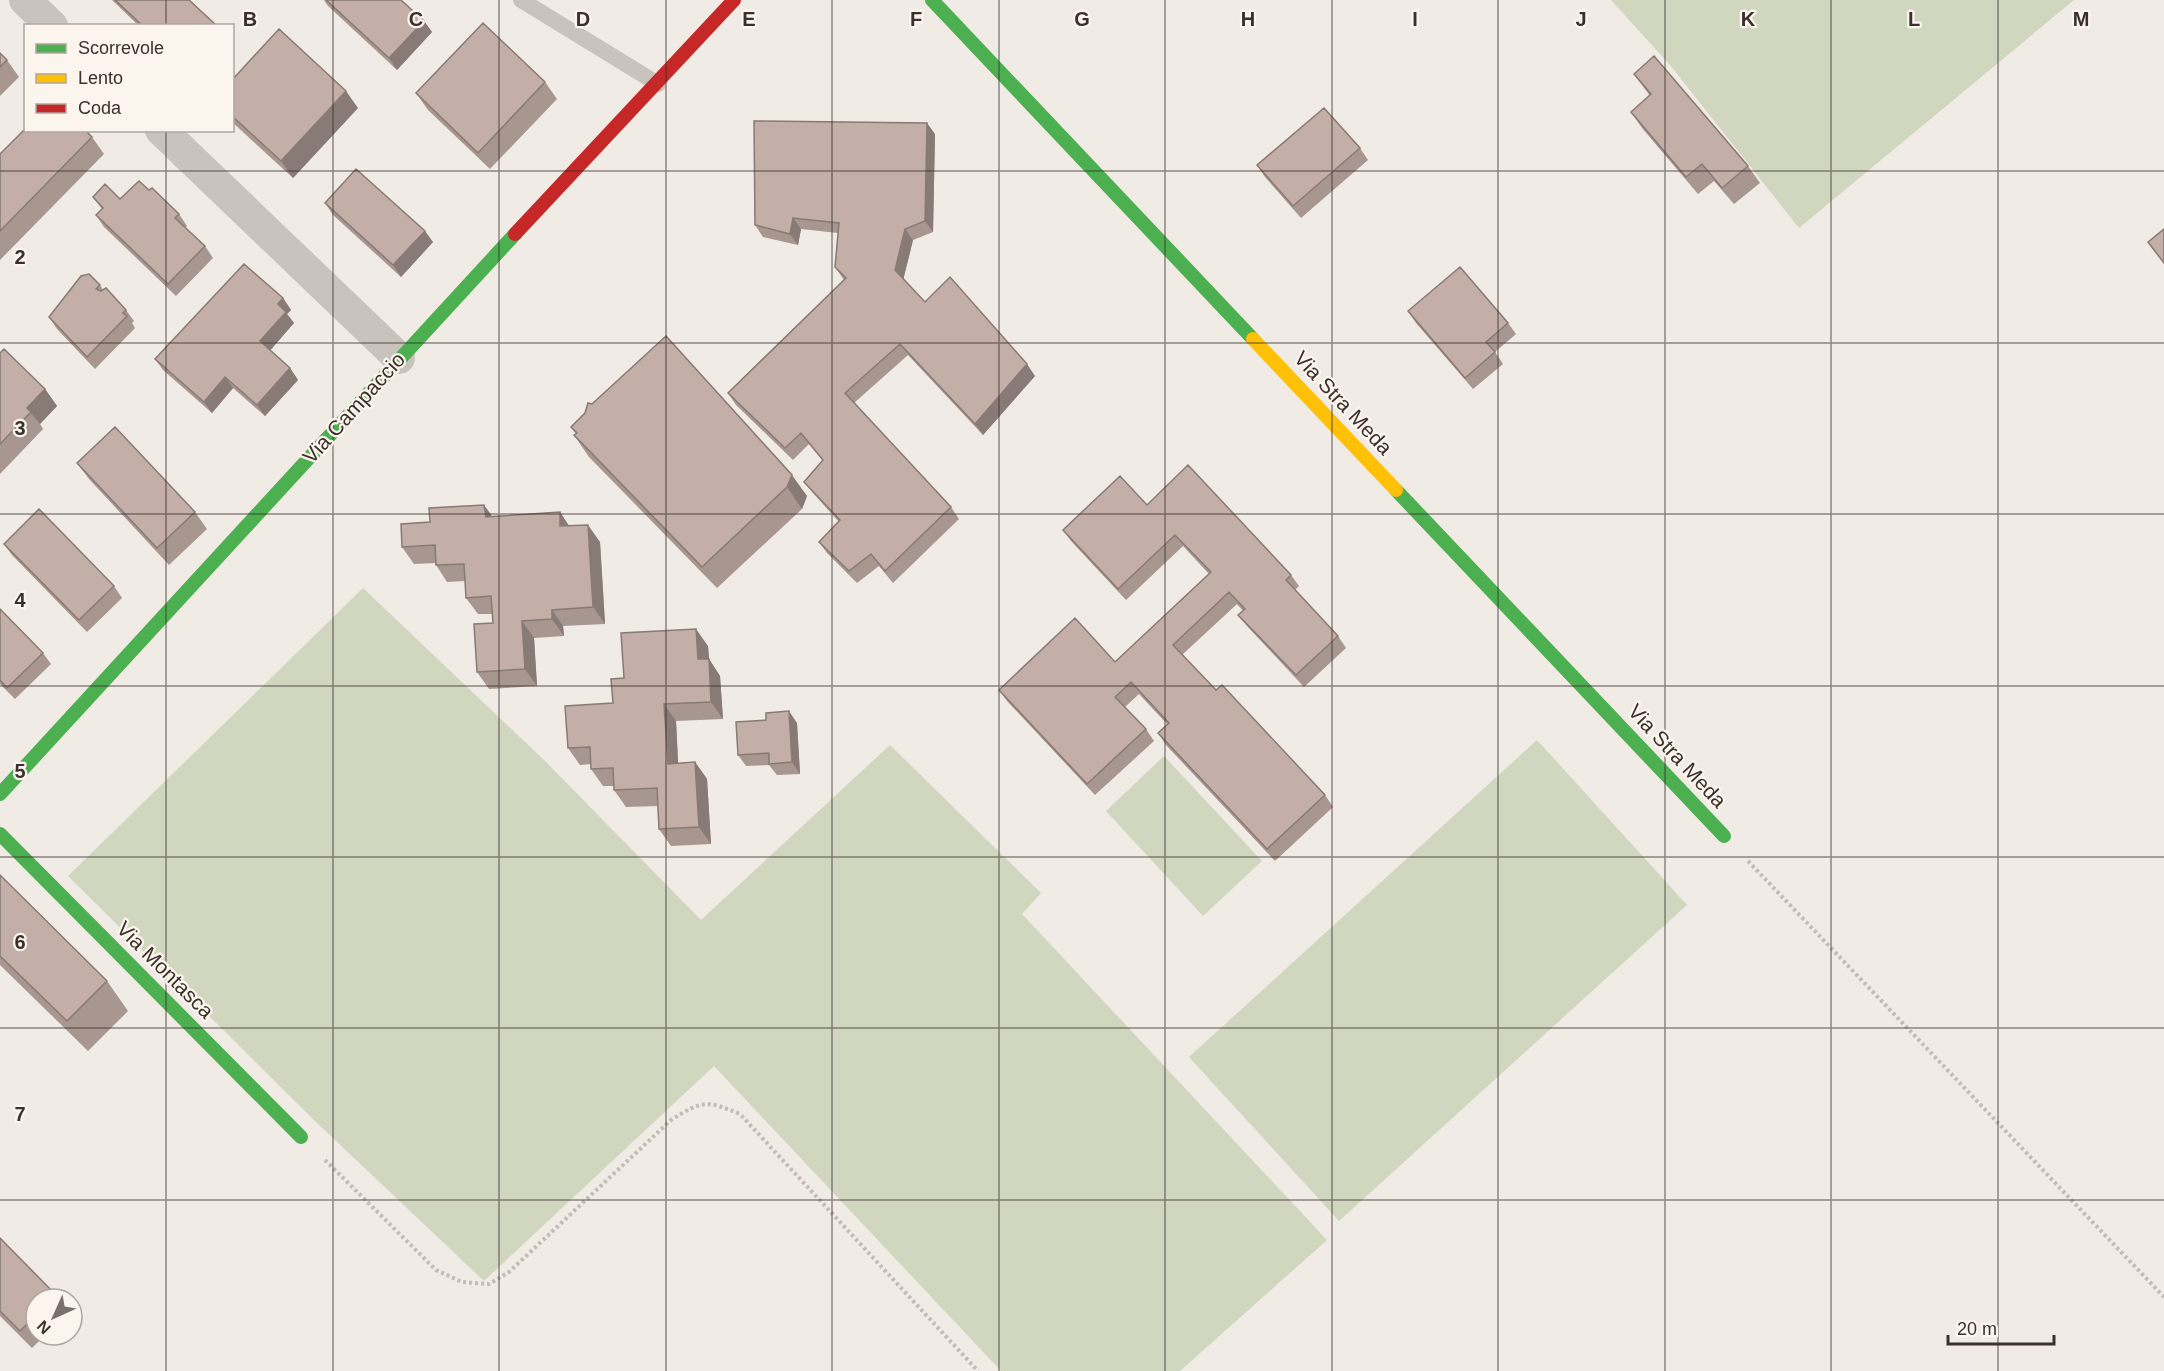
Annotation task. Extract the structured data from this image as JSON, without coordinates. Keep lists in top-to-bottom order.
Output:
{
  "streets": {
    "street": ["Via Stra Meda", "Via Campaccio", "Via Montasca"]
  },
  "legend": ["Scorrevole", "Lento", "Coda"],
  "scale_bar": "20 m",
  "north": "bottom left",
  "grid": {
    "columns": [
      "B",
      "C",
      "D",
      "E",
      "F",
      "G",
      "H",
      "I",
      "J",
      "K",
      "L",
      "M"
    ],
    "rows": [
      "2",
      "3",
      "4",
      "5",
      "6",
      "7"
    ]
  }
}
